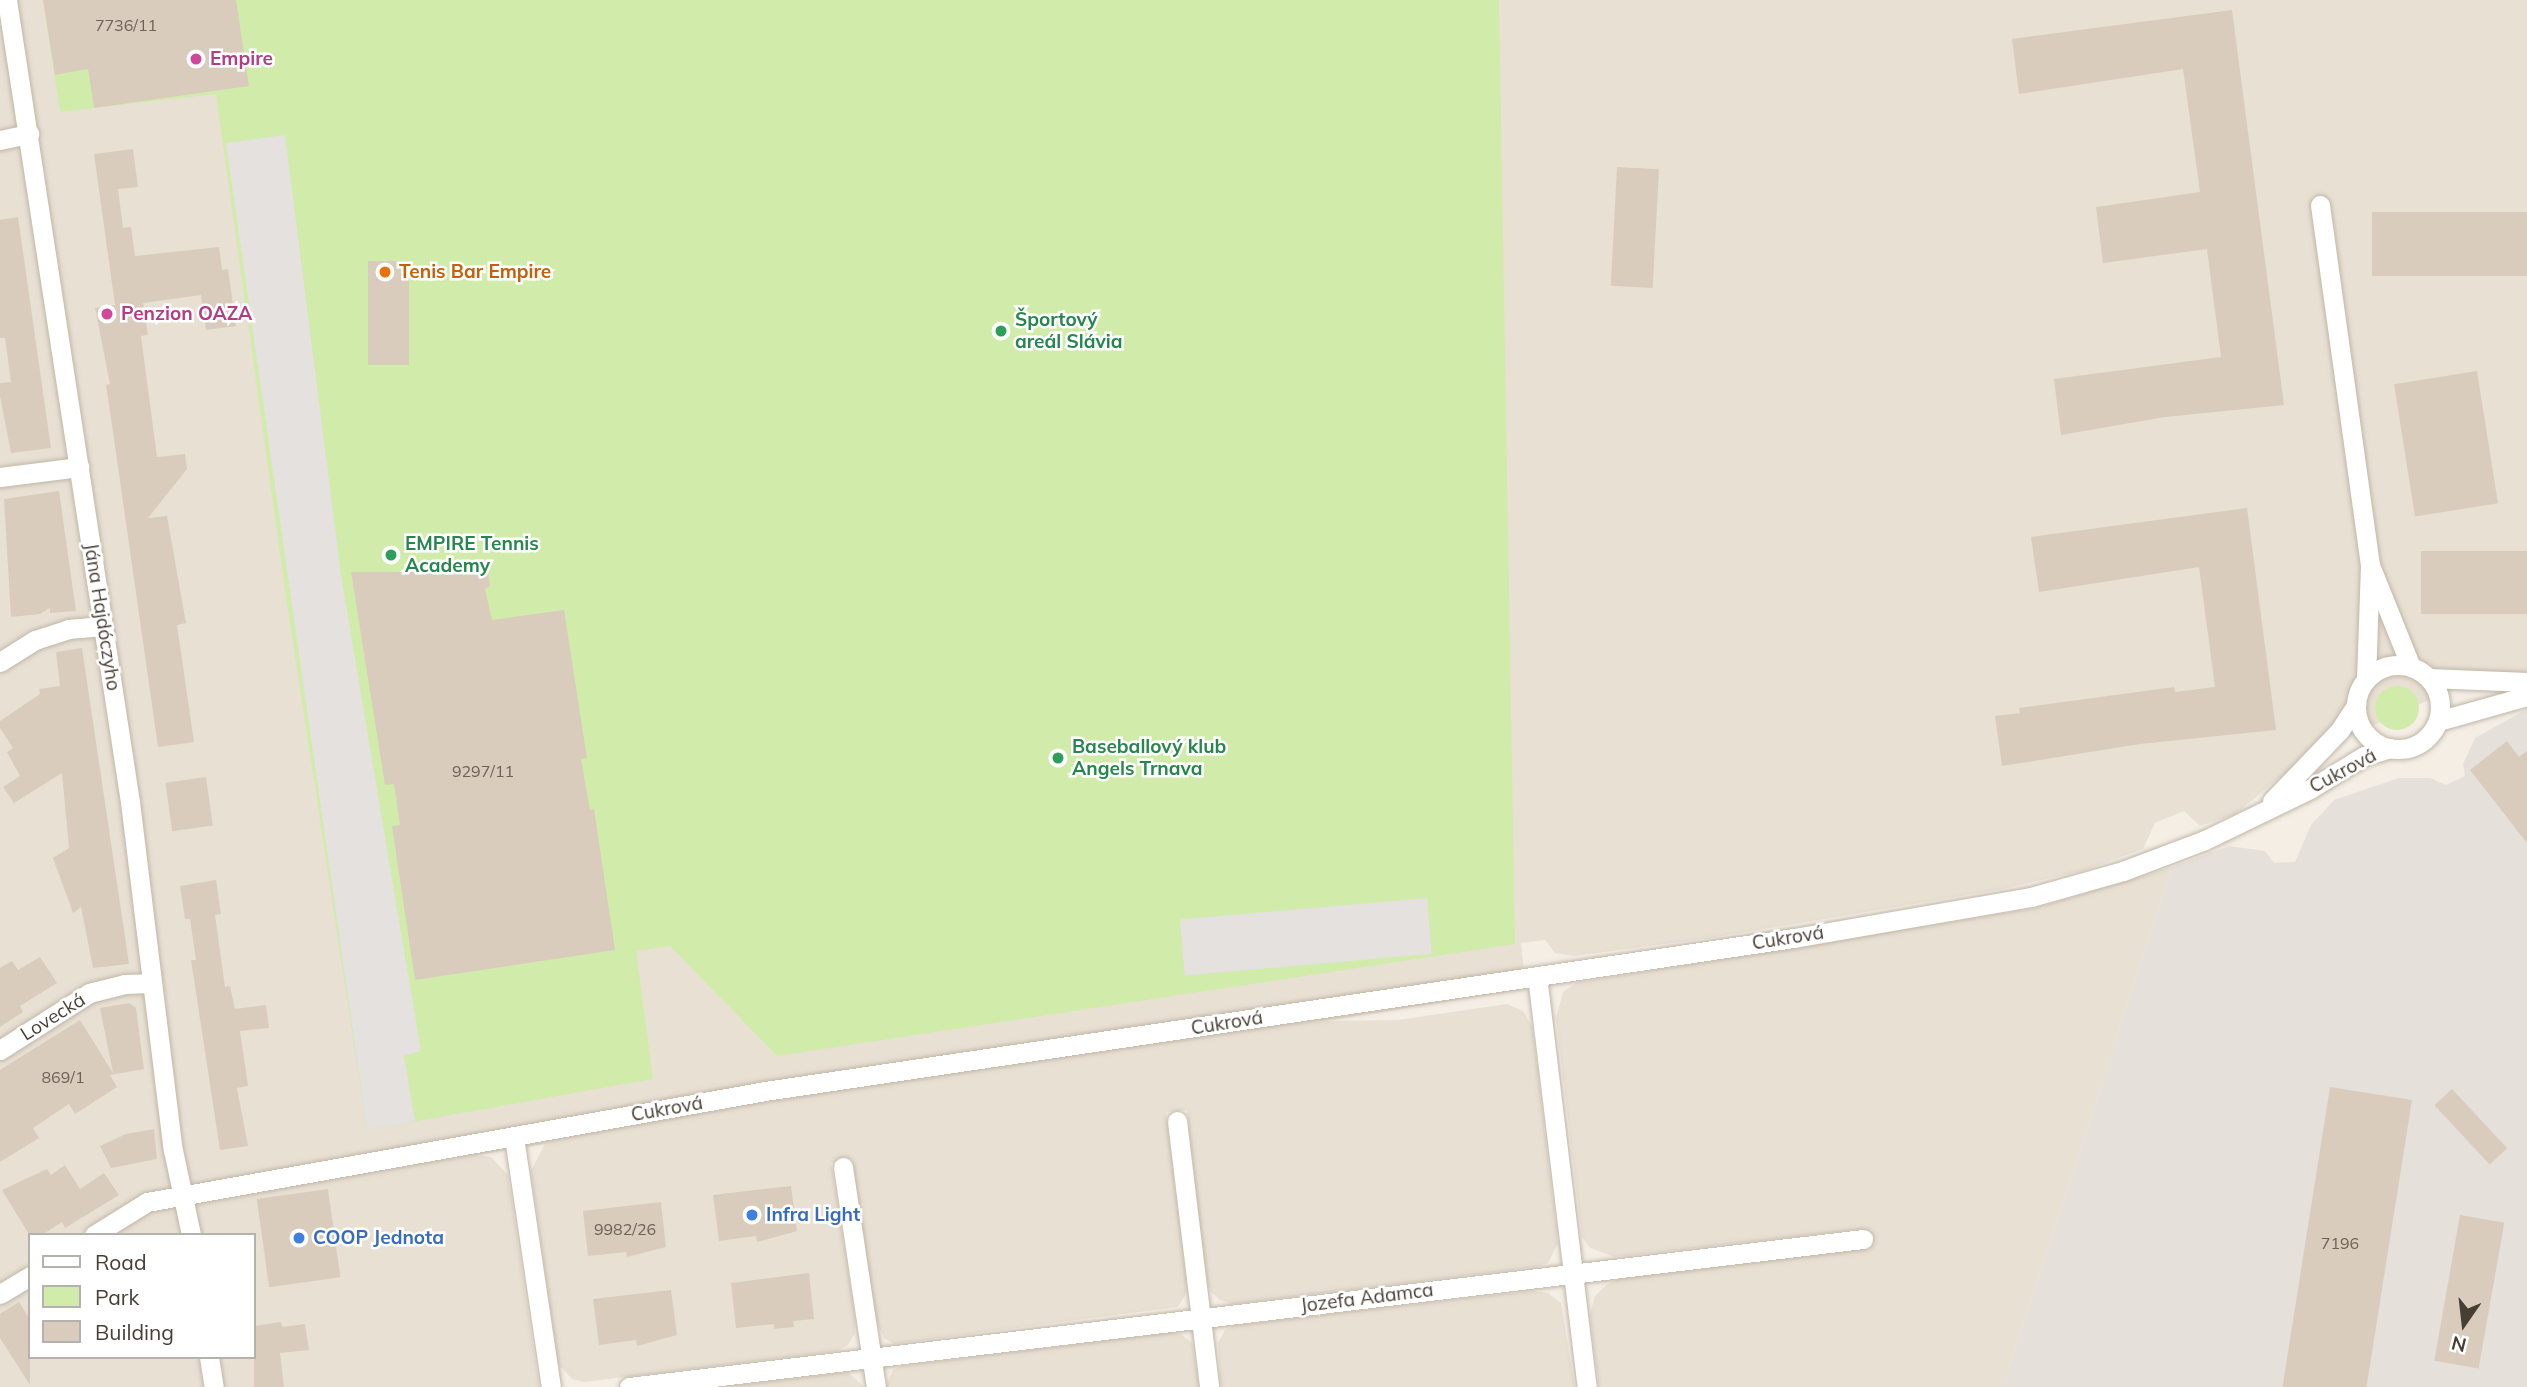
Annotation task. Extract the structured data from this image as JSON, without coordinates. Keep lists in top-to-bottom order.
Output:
{
  "streets": {
    "street": [
      "Jána Hajdóczyho",
      "Cukrová",
      "Lovecká",
      "Jozefa Adamca"
    ]
  },
  "crossings": [
    ["Jána Hajdóczyho", "Cukrová"],
    ["Jána Hajdóczyho", "Lovecká"]
  ],
  "places": [
    "Empire",
    "Tenis Bar Empire",
    "Penzion OAZA",
    "Športový areál Slávia",
    "EMPIRE Tennis Academy",
    "Baseballový klub Angels Trnava",
    "Infra Light",
    "COOP Jednota"
  ],
  "house_numbers": [
    "7736/11",
    "9297/11",
    "869/1",
    "9982/26",
    "7196"
  ],
  "legend": ["Road", "Park", "Building"],
  "north": "bottom"
}
